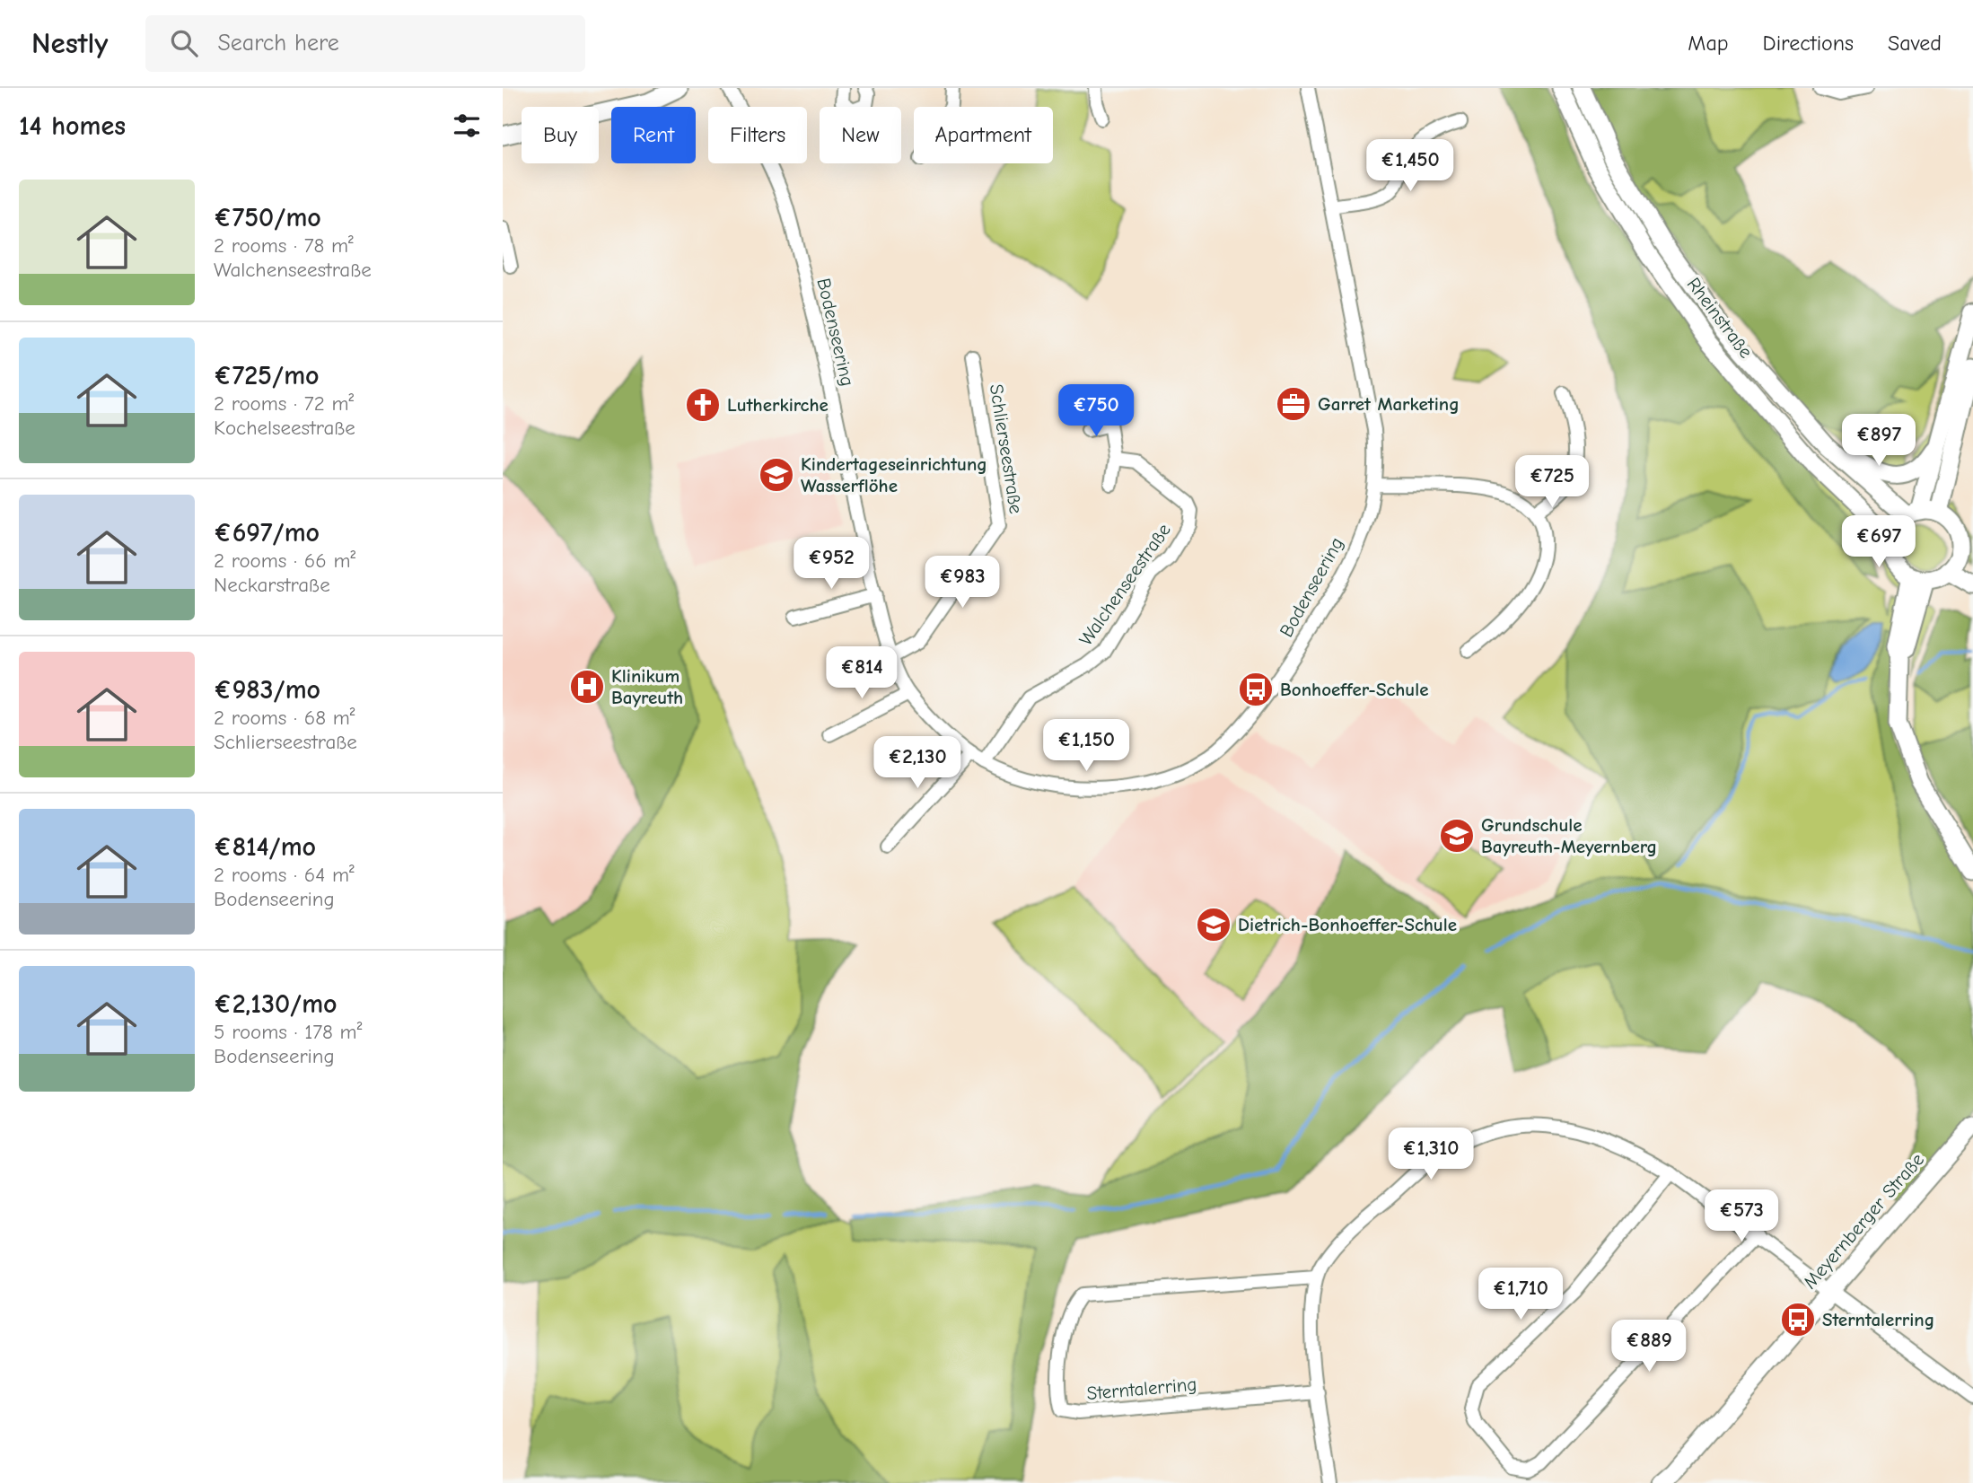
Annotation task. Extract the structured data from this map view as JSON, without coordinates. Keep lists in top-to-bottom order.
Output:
{
  "streets": {
    "street": [
      "Rheinstraße",
      "Bodenseering",
      "Schlierseestraße",
      "Walchenseestraße",
      "Meyernberger Straße",
      "Sterntalerring"
    ]
  },
  "crossings": [
    ["Bodenseering", "Schlierseestraße"],
    ["Bodenseering", "Walchenseestraße"]
  ],
  "places": {
    "office": ["Garret Marketing"],
    "church": ["Lutherkirche"],
    "school or university": ["Kindertageseinrichtung Wasserflöhe", "Grundschule Bayreuth-Meyernberg", "Dietrich-Bonhoeffer-Schule"],
    "hospital": ["Klinikum Bayreuth"],
    "bus stop": ["Bonhoeffer-Schule", "Sterntalerring"]
  },
  "page": {
    "header": "Nestly",
    "search": "Search here",
    "nav": ["Map", "Directions", "Saved"],
    "heading": "14 homes",
    "chip": [
      "Buy",
      "Rent",
      "Filters",
      "New",
      "Apartment"
    ],
    "price": [
      "€1,450",
      "€750",
      "€897",
      "€725",
      "€697",
      "€952",
      "€983",
      "€814",
      "€1,150",
      "€2,130",
      "€1,310",
      "€573",
      "€1,710",
      "€889"
    ],
    "list": [
      {
        "name": "€750/mo",
        "note": "2 rooms · 78 m² · Walchenseestraße"
      },
      {
        "name": "€725/mo",
        "note": "2 rooms · 72 m² · Kochelseestraße"
      },
      {
        "name": "€697/mo",
        "note": "2 rooms · 66 m² · Neckarstraße"
      },
      {
        "name": "€983/mo",
        "note": "2 rooms · 68 m² · Schlierseestraße"
      },
      {
        "name": "€814/mo",
        "note": "2 rooms · 64 m² · Bodenseering"
      },
      {
        "name": "€2,130/mo",
        "note": "5 rooms · 178 m² · Bodenseering"
      }
    ]
  }
}
